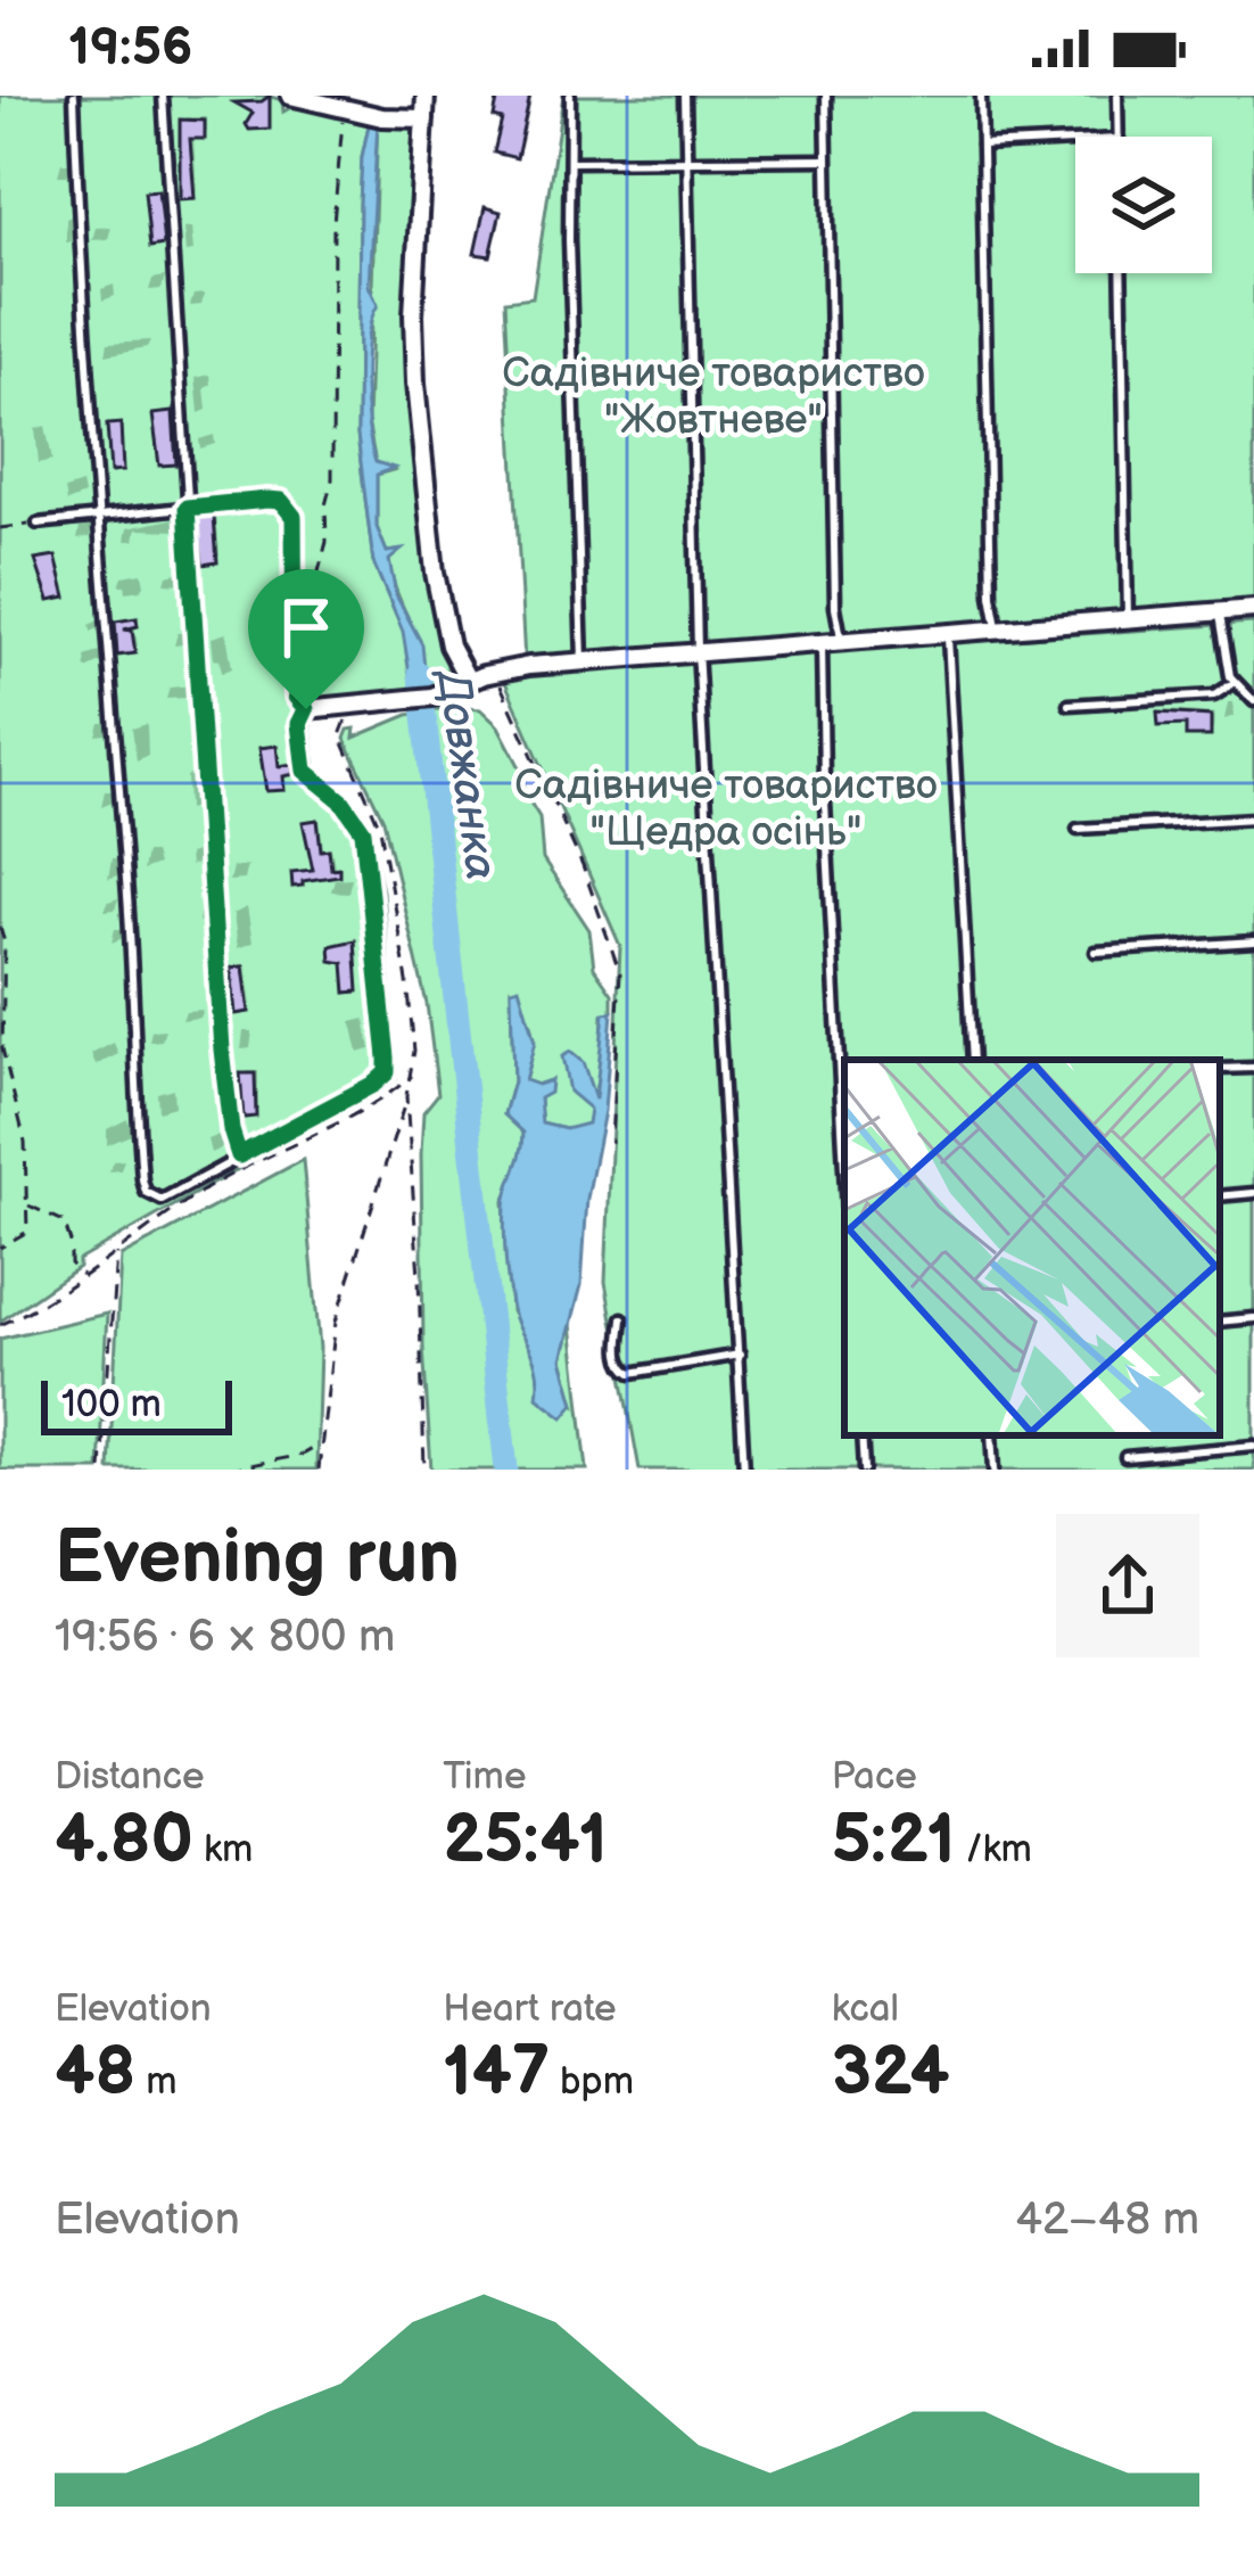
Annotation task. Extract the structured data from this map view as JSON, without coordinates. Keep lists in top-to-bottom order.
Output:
{
  "water": ["Довжанка"],
  "parks": ["Садівниче товариство \"Жовтневе\"", "Садівниче товариство \"Щедра осінь\""],
  "scale_bar": "100 m",
  "page": {
    "status": "19:56",
    "scale": "100 m",
    "heading": ["Evening run", "19:56 · 6 × 800 m"],
    "stats": [
      ["Distance", "4.80 km"],
      ["Time", "25:41"],
      ["Pace", "5:21 /km"],
      ["Elevation", "48 m"],
      ["Heart rate", "147 bpm"],
      ["kcal", "324"]
    ],
    "chart": ["Elevation", "42–48 m"]
  }
}
